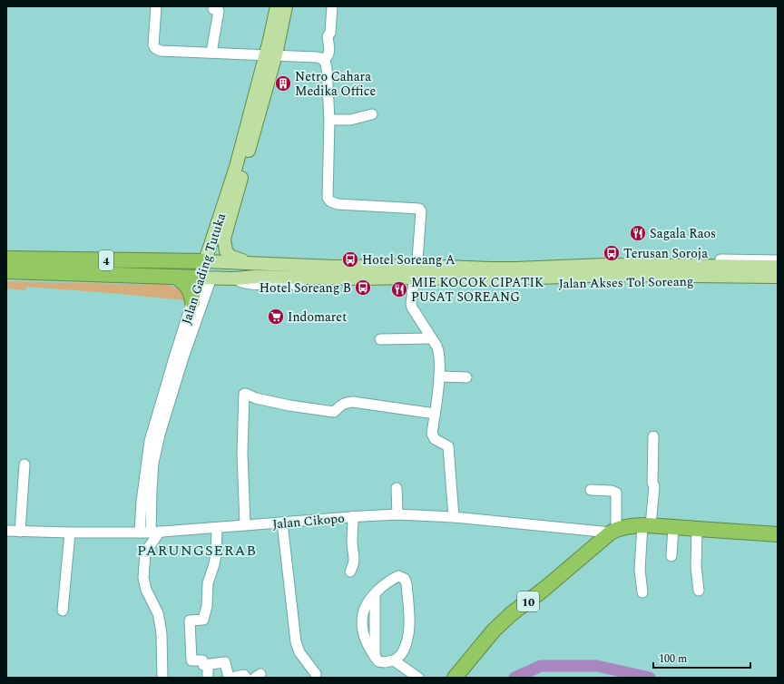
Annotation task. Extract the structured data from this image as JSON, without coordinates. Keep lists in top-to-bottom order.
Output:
{
  "streets": {
    "highway": ["4", "10"],
    "main road": ["Jalan Gading Tutuka", "Jalan Akses Tol Soreang"],
    "street": ["Jalan Cikopo"]
  },
  "crossings": [
    ["4", "Jalan Gading Tutuka"],
    ["4", "Jalan Akses Tol Soreang"],
    ["Jalan Gading Tutuka", "Jalan Akses Tol Soreang"],
    ["Jalan Gading Tutuka", "Jalan Cikopo"],
    ["Jalan Cikopo", "10"]
  ],
  "districts": ["PARUNGSERAB"],
  "places": {
    "building": ["Netro Cahara Medika Office"],
    "restaurant": ["Sagala Raos", "MIE KOCOK CIPATIK PUSAT SOREANG"],
    "bus stop": ["Terusan Soroja", "Hotel Soreang A", "Hotel Soreang B"],
    "supermarket": ["Indomaret"]
  },
  "scale_bar": "100 m"
}
